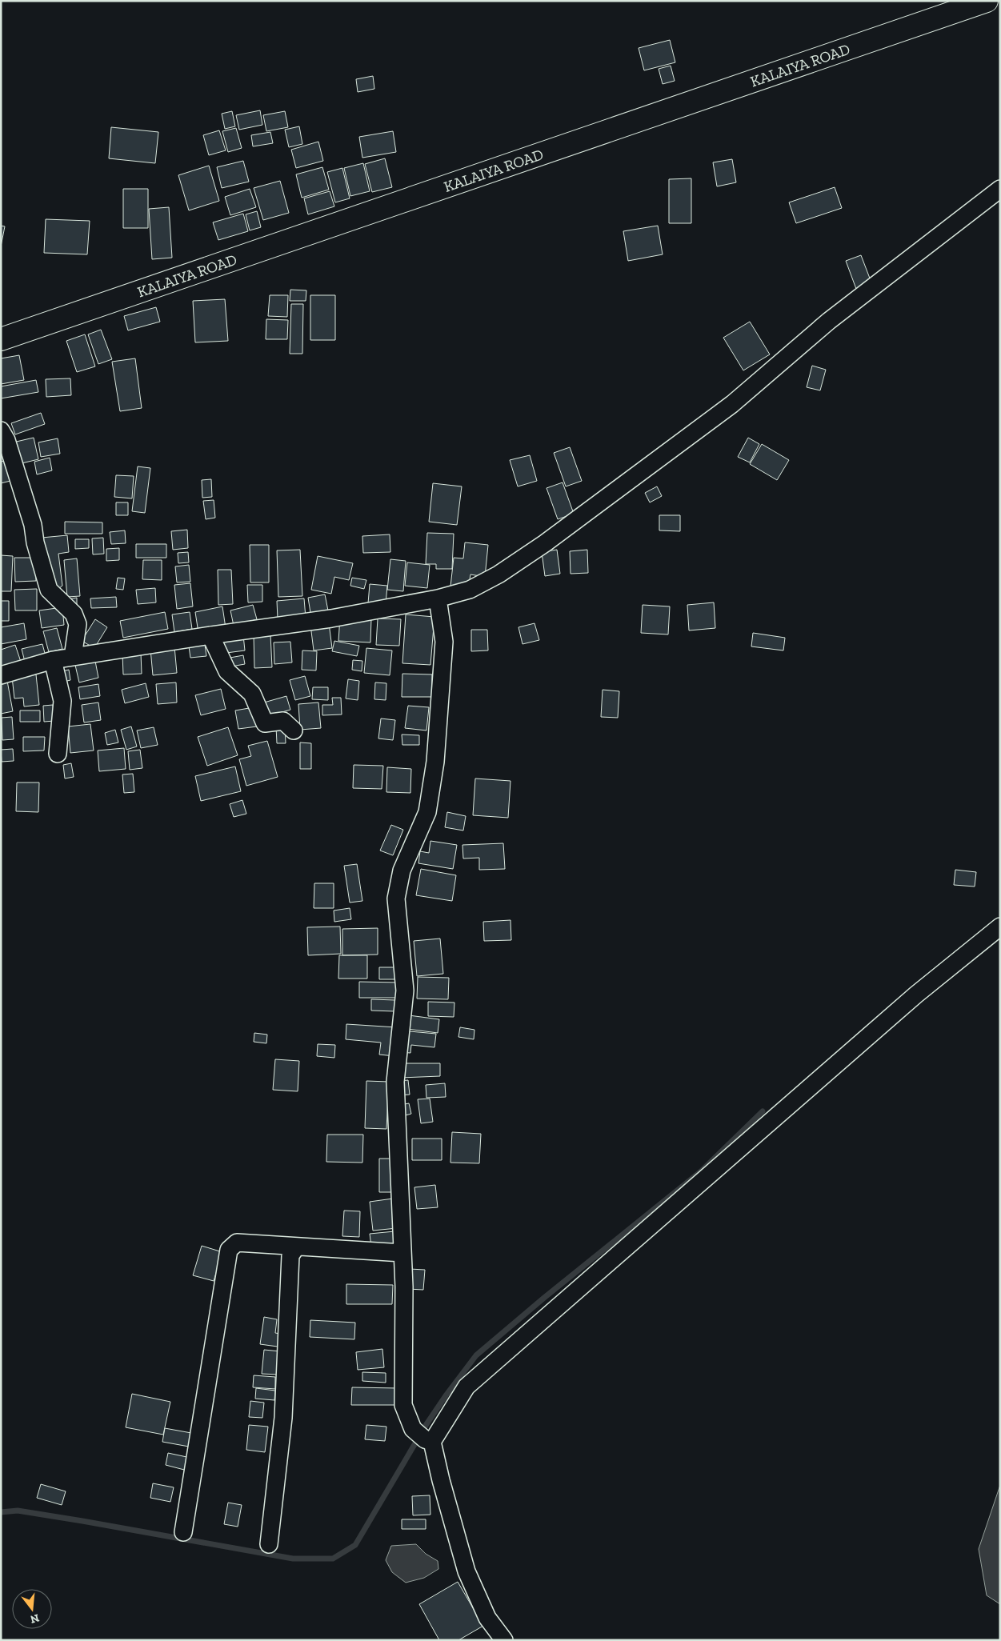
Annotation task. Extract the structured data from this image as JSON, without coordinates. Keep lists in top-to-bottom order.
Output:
{
  "streets": {
    "main road": ["KALAIYA ROAD"]
  },
  "north": "bottom"
}
